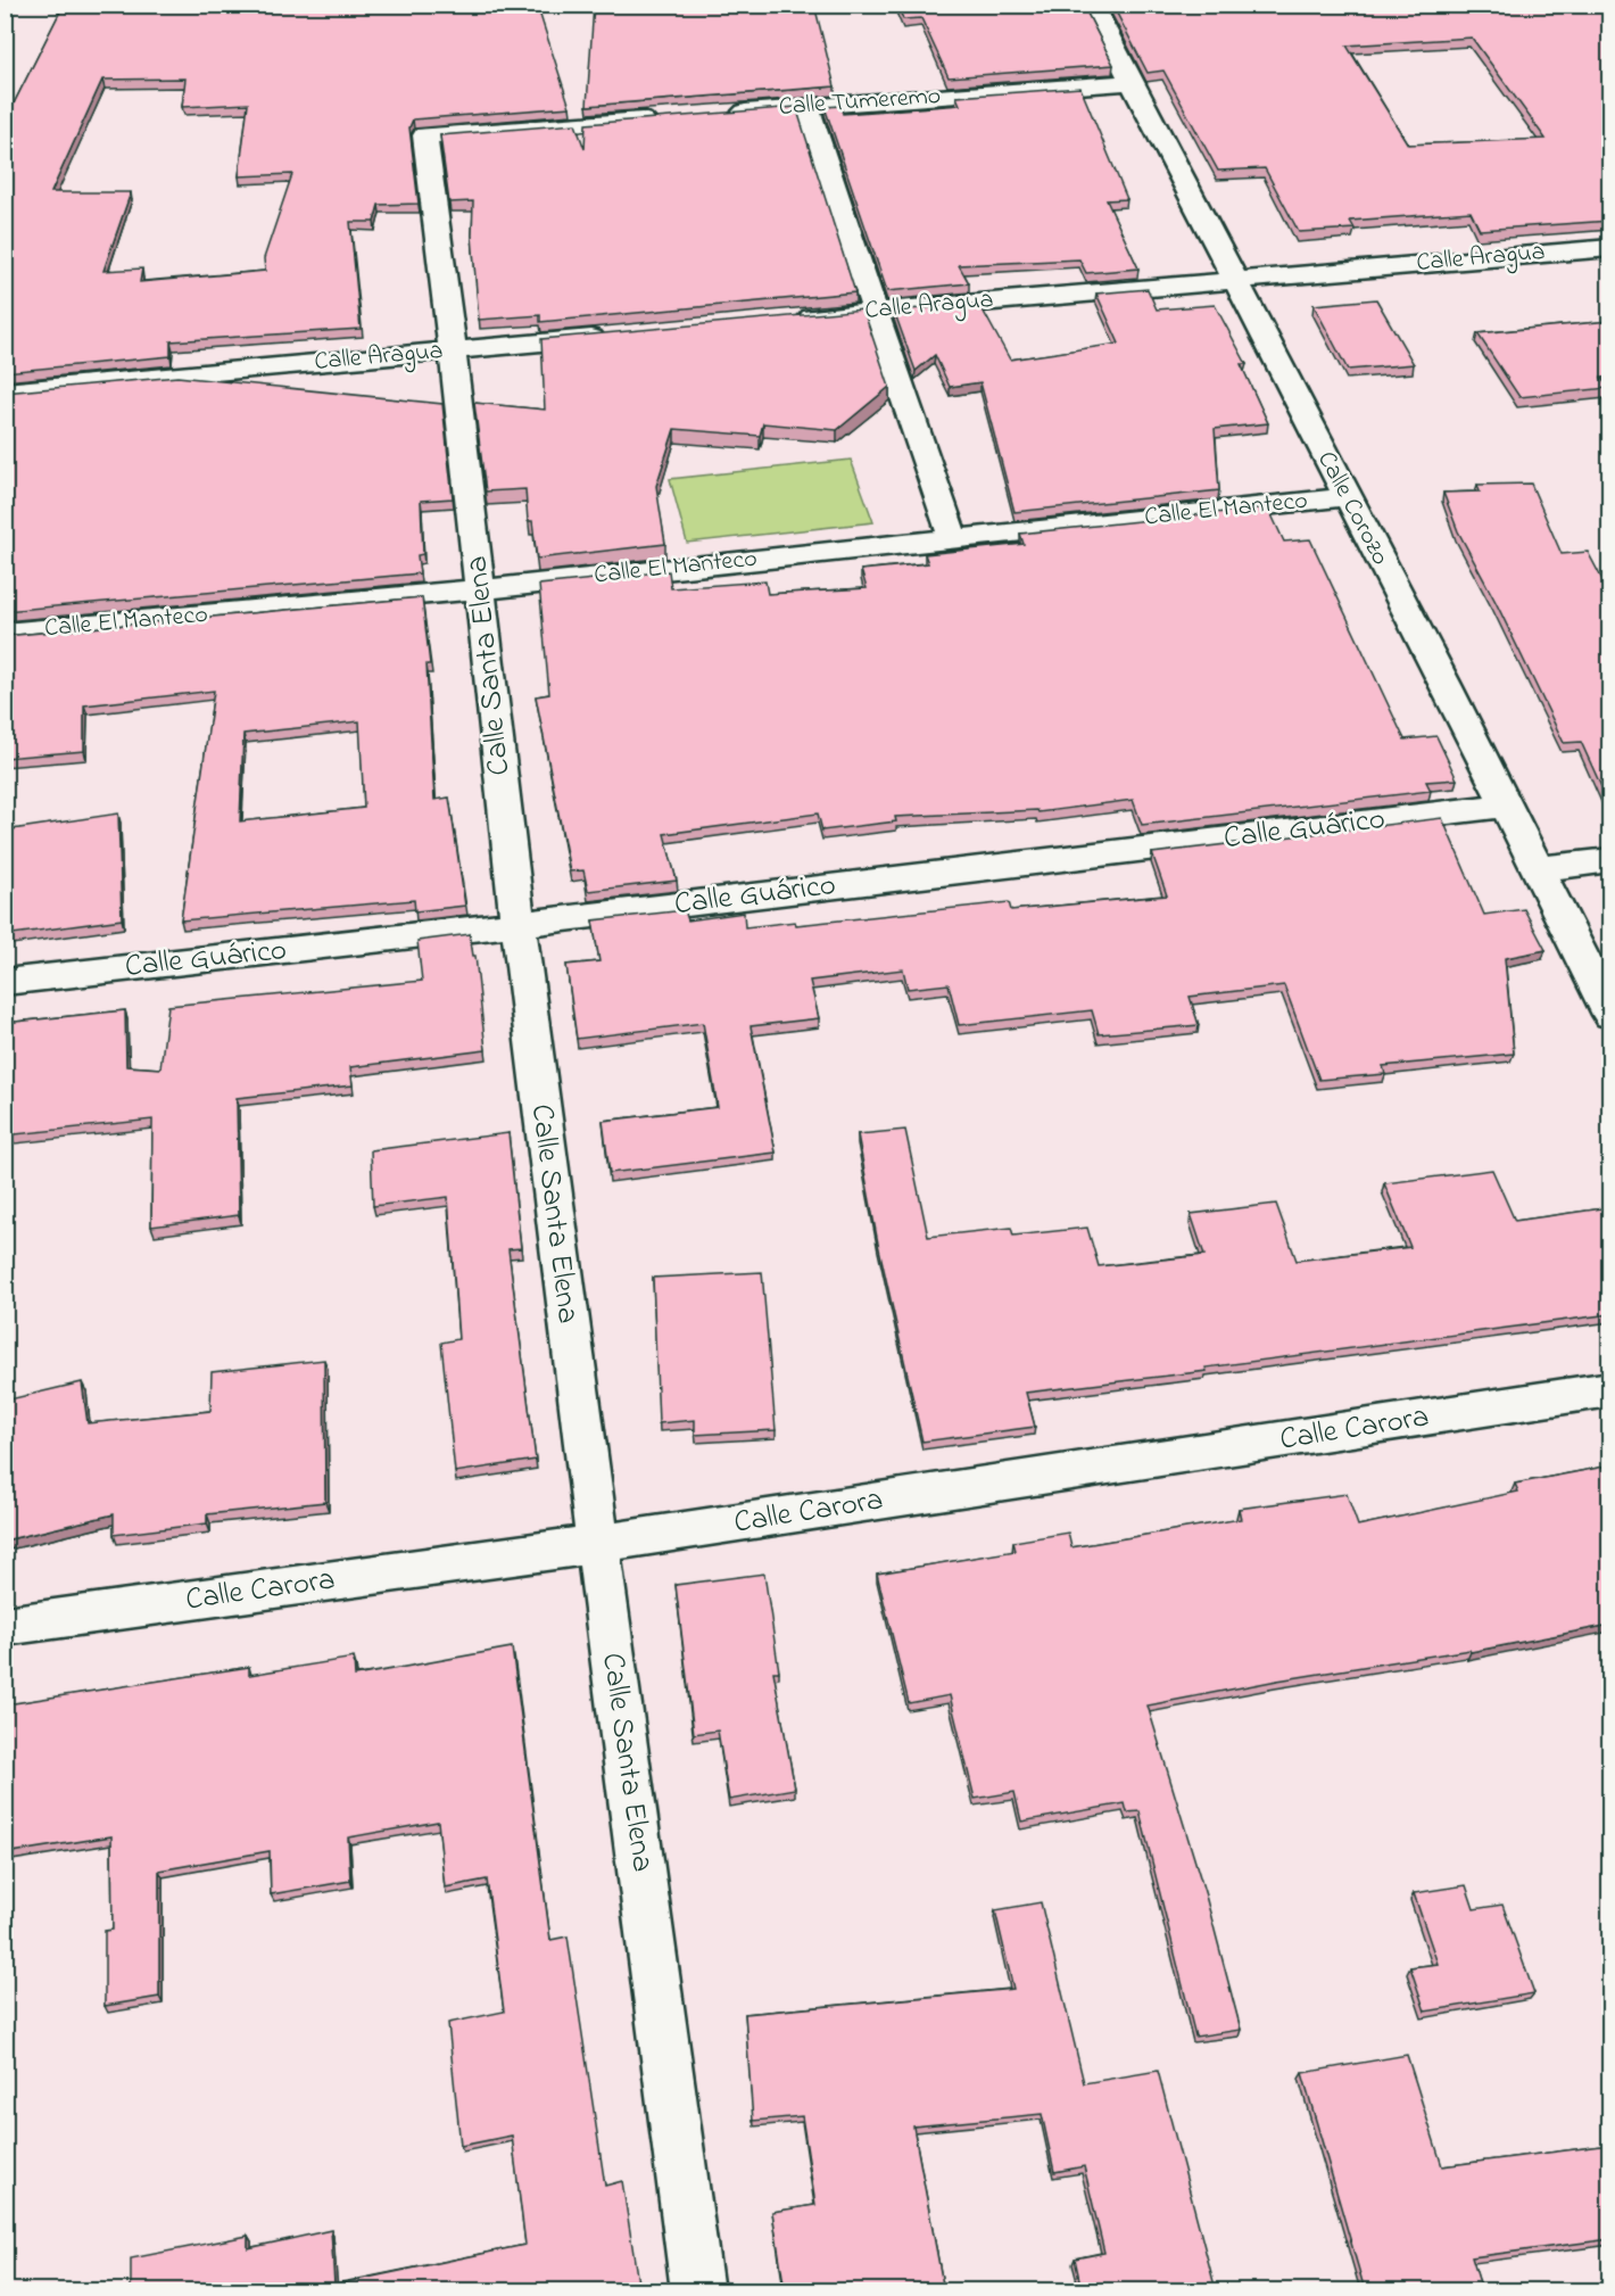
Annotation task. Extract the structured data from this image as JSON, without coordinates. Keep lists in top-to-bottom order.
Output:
{
  "streets": {
    "street": [
      "Calle Tumeremo",
      "Calle Aragua",
      "Calle Corozo",
      "Calle El Manteco",
      "Calle Santa Elena",
      "Calle Guárico",
      "Calle Carora"
    ]
  },
  "crossings": [
    ["Calle Tumeremo", "Calle Corozo"],
    ["Calle Aragua", "Calle Corozo"],
    ["Calle Aragua", "Calle Santa Elena"],
    ["Calle Corozo", "Calle El Manteco"],
    ["Calle Corozo", "Calle Guárico"],
    ["Calle El Manteco", "Calle Santa Elena"],
    ["Calle Santa Elena", "Calle Guárico"],
    ["Calle Santa Elena", "Calle Carora"]
  ]
}
